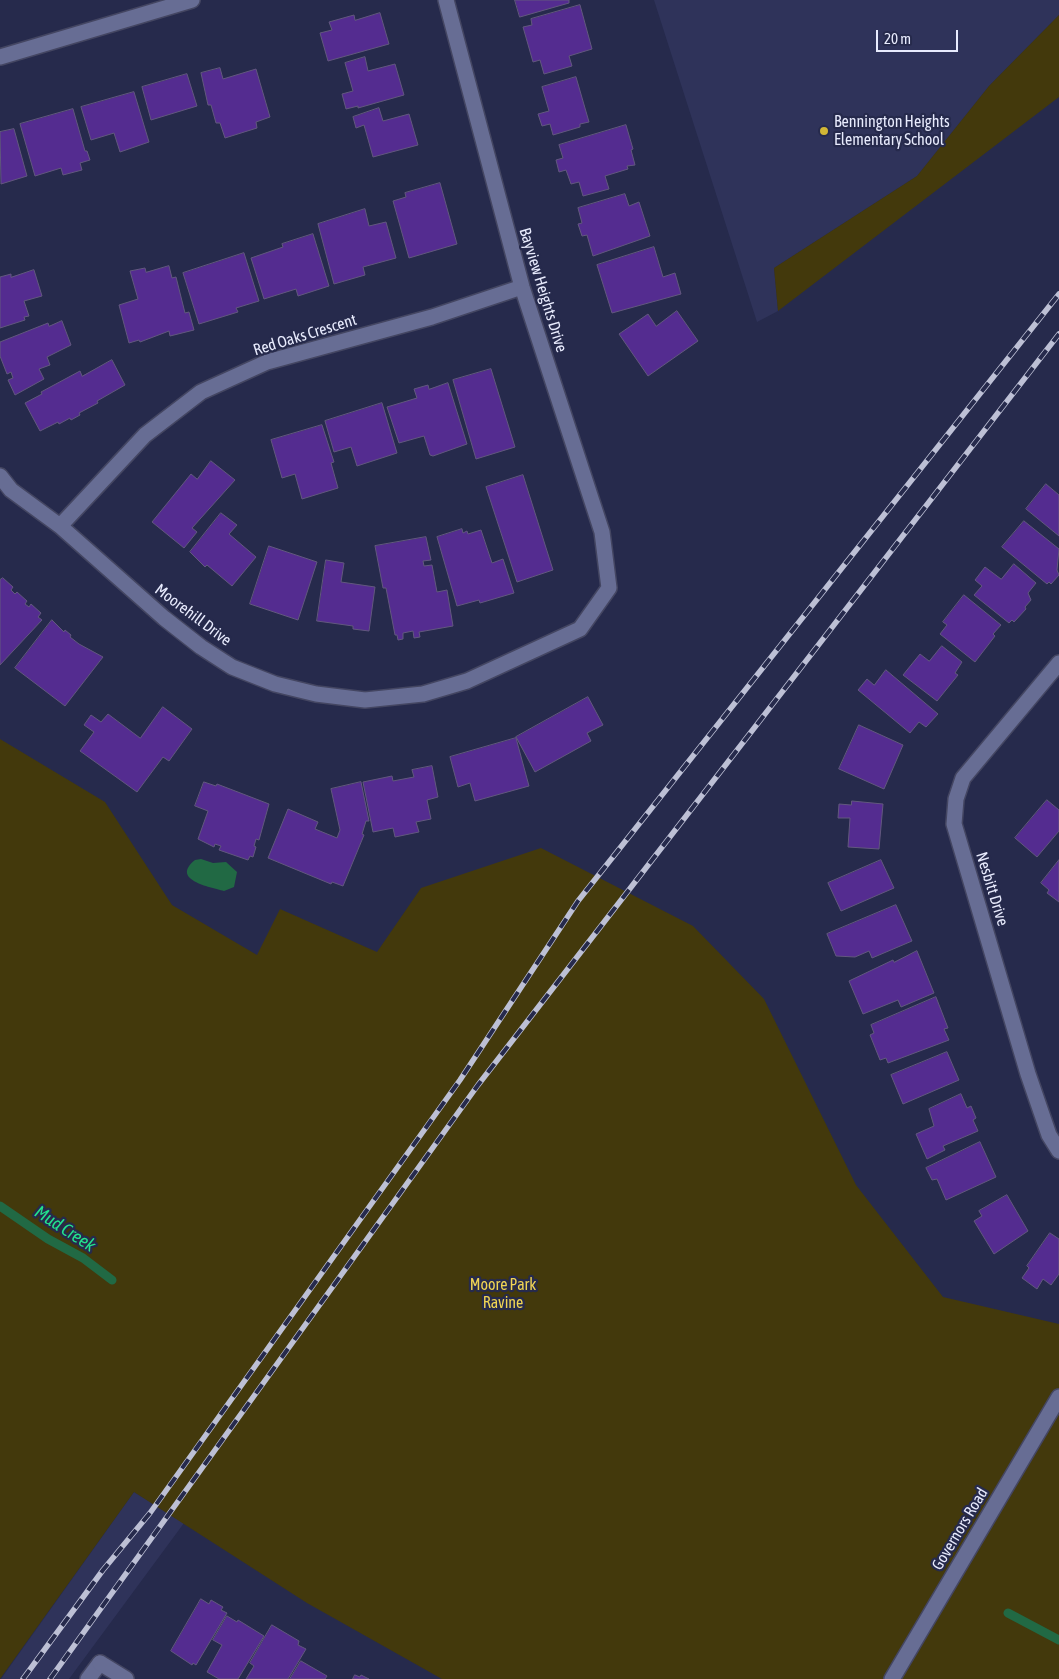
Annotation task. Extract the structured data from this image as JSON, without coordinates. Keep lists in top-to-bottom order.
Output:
{
  "streets": {
    "street": [
      "Bayview Heights Drive",
      "Red Oaks Crescent",
      "Moorehill Drive",
      "Nesbitt Drive",
      "Governors Road"
    ]
  },
  "crossings": [
    ["Bayview Heights Drive", "Red Oaks Crescent"],
    ["Bayview Heights Drive", "Moorehill Drive"],
    ["Red Oaks Crescent", "Moorehill Drive"]
  ],
  "water": ["Mud Creek"],
  "parks": ["Moore Park Ravine"],
  "places": ["Bennington Heights Elementary School"],
  "scale_bar": "20 m"
}
